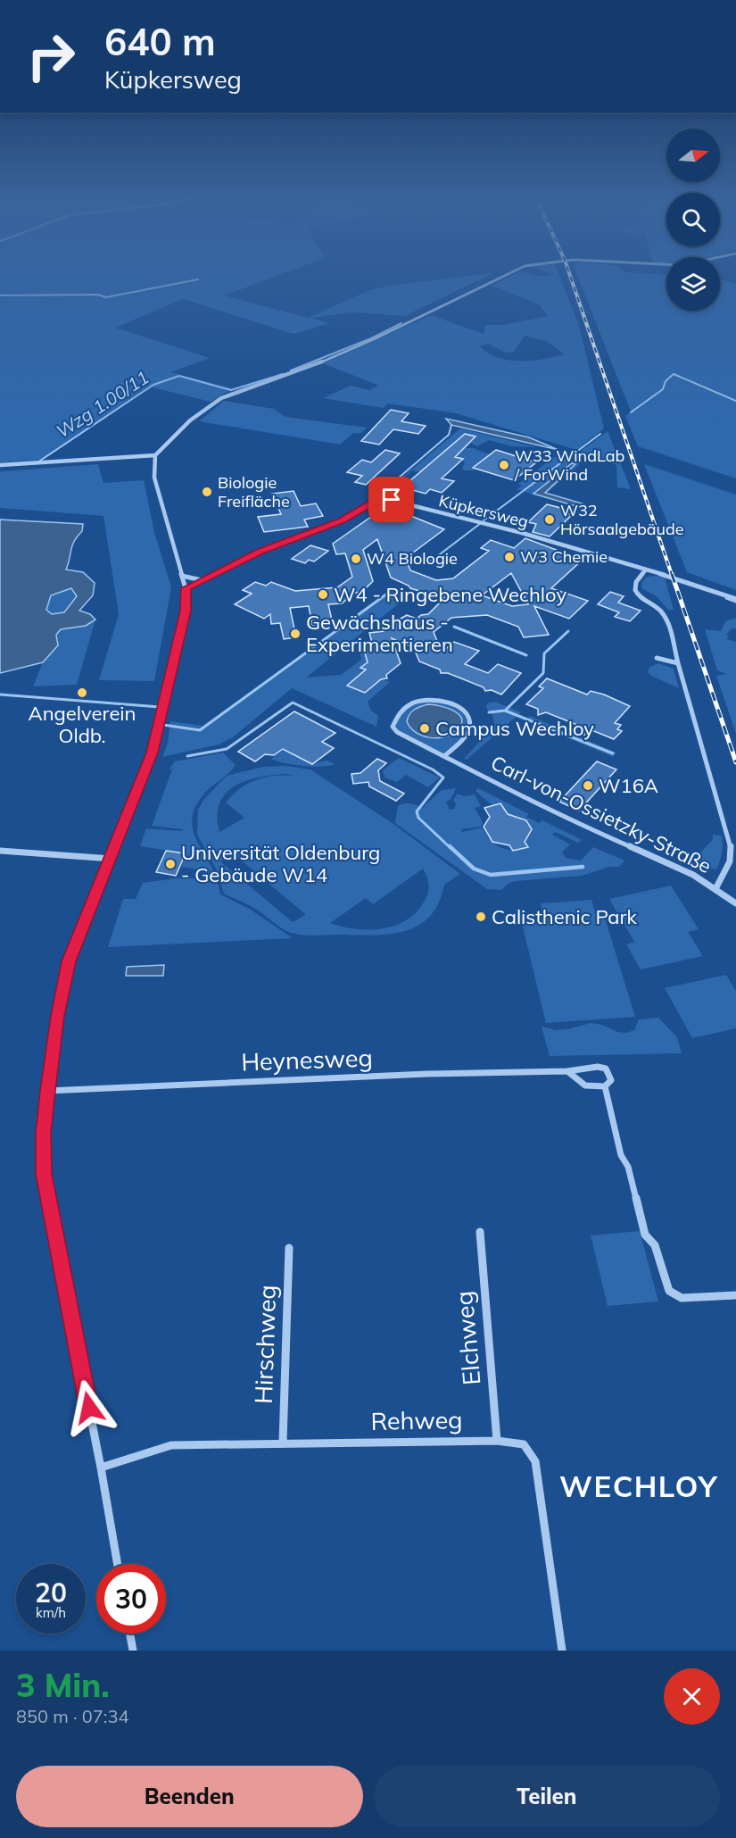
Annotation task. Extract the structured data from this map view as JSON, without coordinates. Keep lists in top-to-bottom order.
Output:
{
  "streets": {
    "street": [
      "Küpkersweg",
      "Carl-von-Ossietzky-Straße",
      "Heynesweg",
      "Elchweg",
      "Hirschweg",
      "Rehweg"
    ]
  },
  "crossings": [
    ["Küpkersweg", "Carl-von-Ossietzky-Straße"],
    ["Elchweg", "Rehweg"],
    ["Hirschweg", "Rehweg"]
  ],
  "districts": ["WECHLOY"],
  "water": ["Wzg 1.00/11"],
  "places": [
    "W33 WindLab / ForWind",
    "Biologie Freifläche",
    "W32 Hörsaalgebäude",
    "W3 Chemie",
    "W4 Biologie",
    "W4 - Ringebene Wechloy",
    "Gewächshaus - Experimentieren",
    "Angelverein Oldb.",
    "Campus Wechloy",
    "W16A",
    "Universität Oldenburg - Gebäude W14",
    "Calisthenic Park"
  ],
  "north": "right",
  "page": {
    "turn": ["640 m", "Küpkersweg"],
    "speed": "20 km/h",
    "limit": "30",
    "heading": ["3 Min.", "850 m · 07:34"],
    "buttons": ["Beenden", "Teilen"]
  }
}
